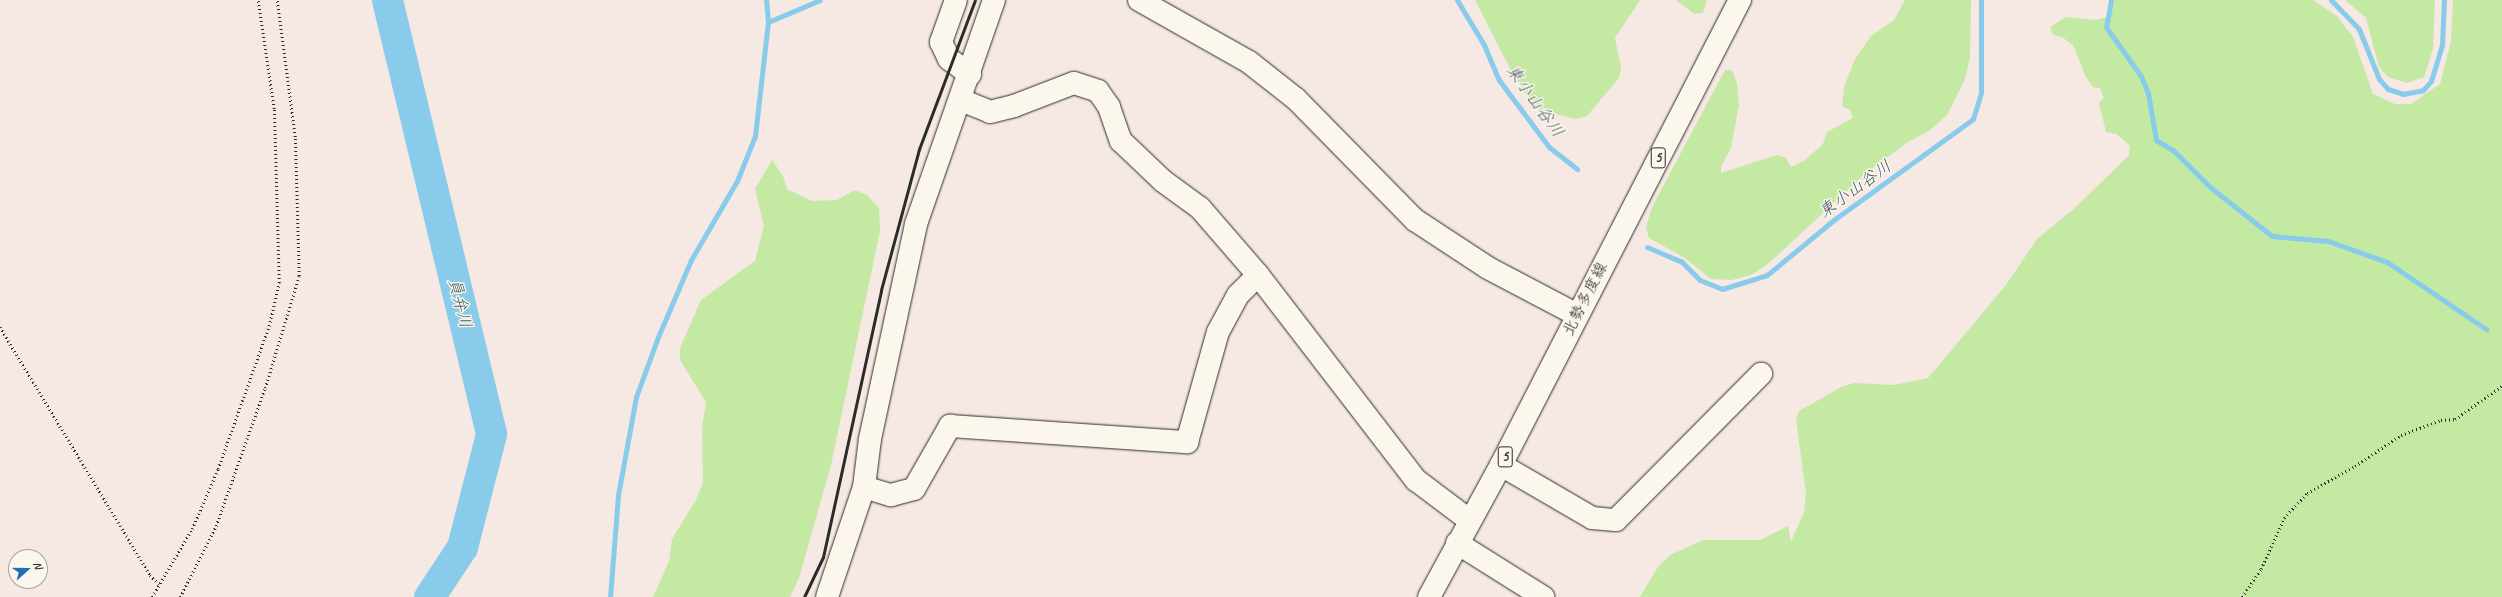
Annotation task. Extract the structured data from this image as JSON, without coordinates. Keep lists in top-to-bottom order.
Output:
{
  "streets": {
    "street": ["5", "北勢多度線"]
  },
  "water": ["東小山谷川", "員弁川"],
  "north": "right"
}
